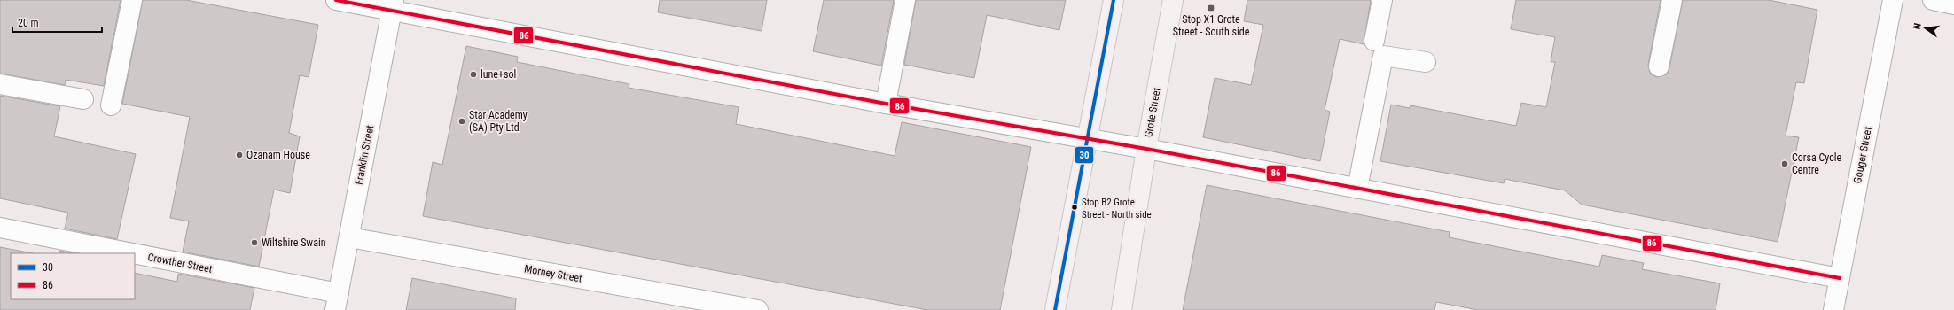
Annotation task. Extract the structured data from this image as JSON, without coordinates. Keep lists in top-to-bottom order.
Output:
{
  "streets": {
    "main road": ["Grote Street"],
    "street": [
      "Franklin Street",
      "Gouger Street",
      "Crowther Street",
      "Morney Street"
    ]
  },
  "crossings": [
    ["Franklin Street", "Crowther Street"],
    ["Franklin Street", "Morney Street"]
  ],
  "places": {
    "transit": ["Stop X1 Grote Street - South side"],
    "other": [
      "lune+sol",
      "Star Academy (SA) Pty Ltd",
      "Ozanam House",
      "Corsa Cycle Centre",
      "Stop B2 Grote Street - North side",
      "Wiltshire Swain"
    ]
  },
  "lines": ["transit line 30", "transit line 86"],
  "legend": ["30", "86"],
  "scale_bar": "20 m",
  "north": "left"
}
